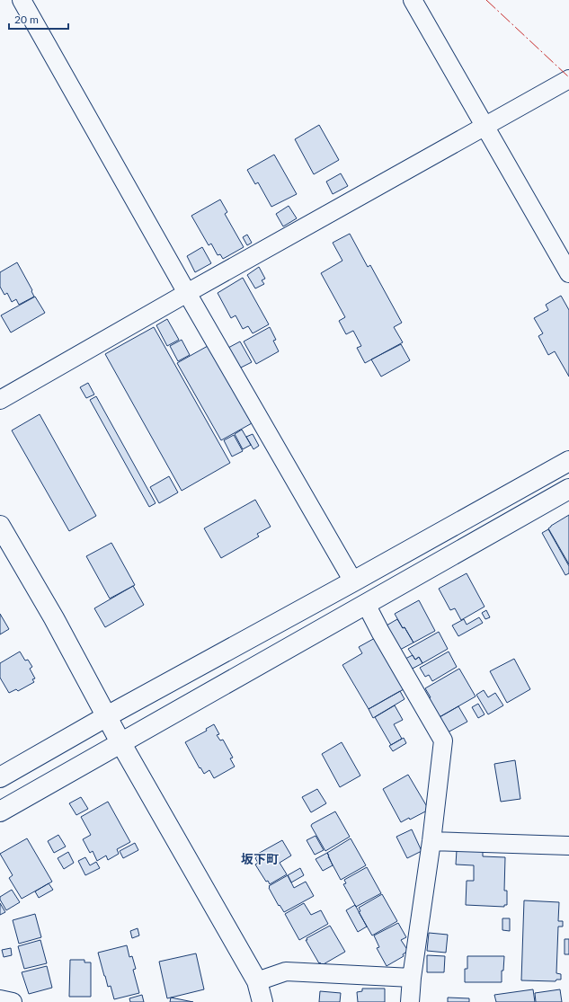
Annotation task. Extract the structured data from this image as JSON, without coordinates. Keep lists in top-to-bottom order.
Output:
{
  "districts": ["坂下町"],
  "scale_bar": "20 m"
}
